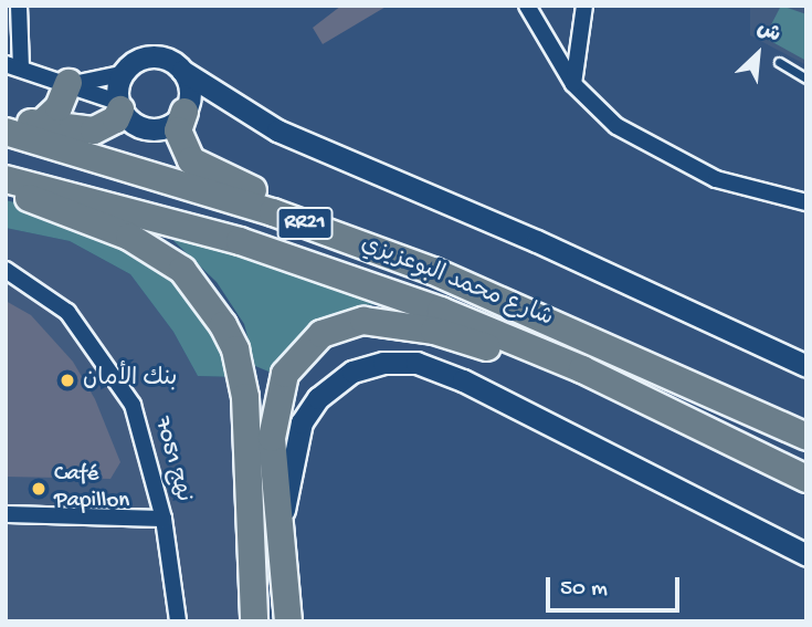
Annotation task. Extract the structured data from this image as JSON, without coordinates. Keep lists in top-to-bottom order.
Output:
{
  "streets": {
    "highway": ["RR21", "شارع محمد البوعزيزي"],
    "street": ["نهج 7051"]
  },
  "places": ["بنك الأمان", "Café Papillon"],
  "scale_bar": "50 m",
  "north": "top right"
}
